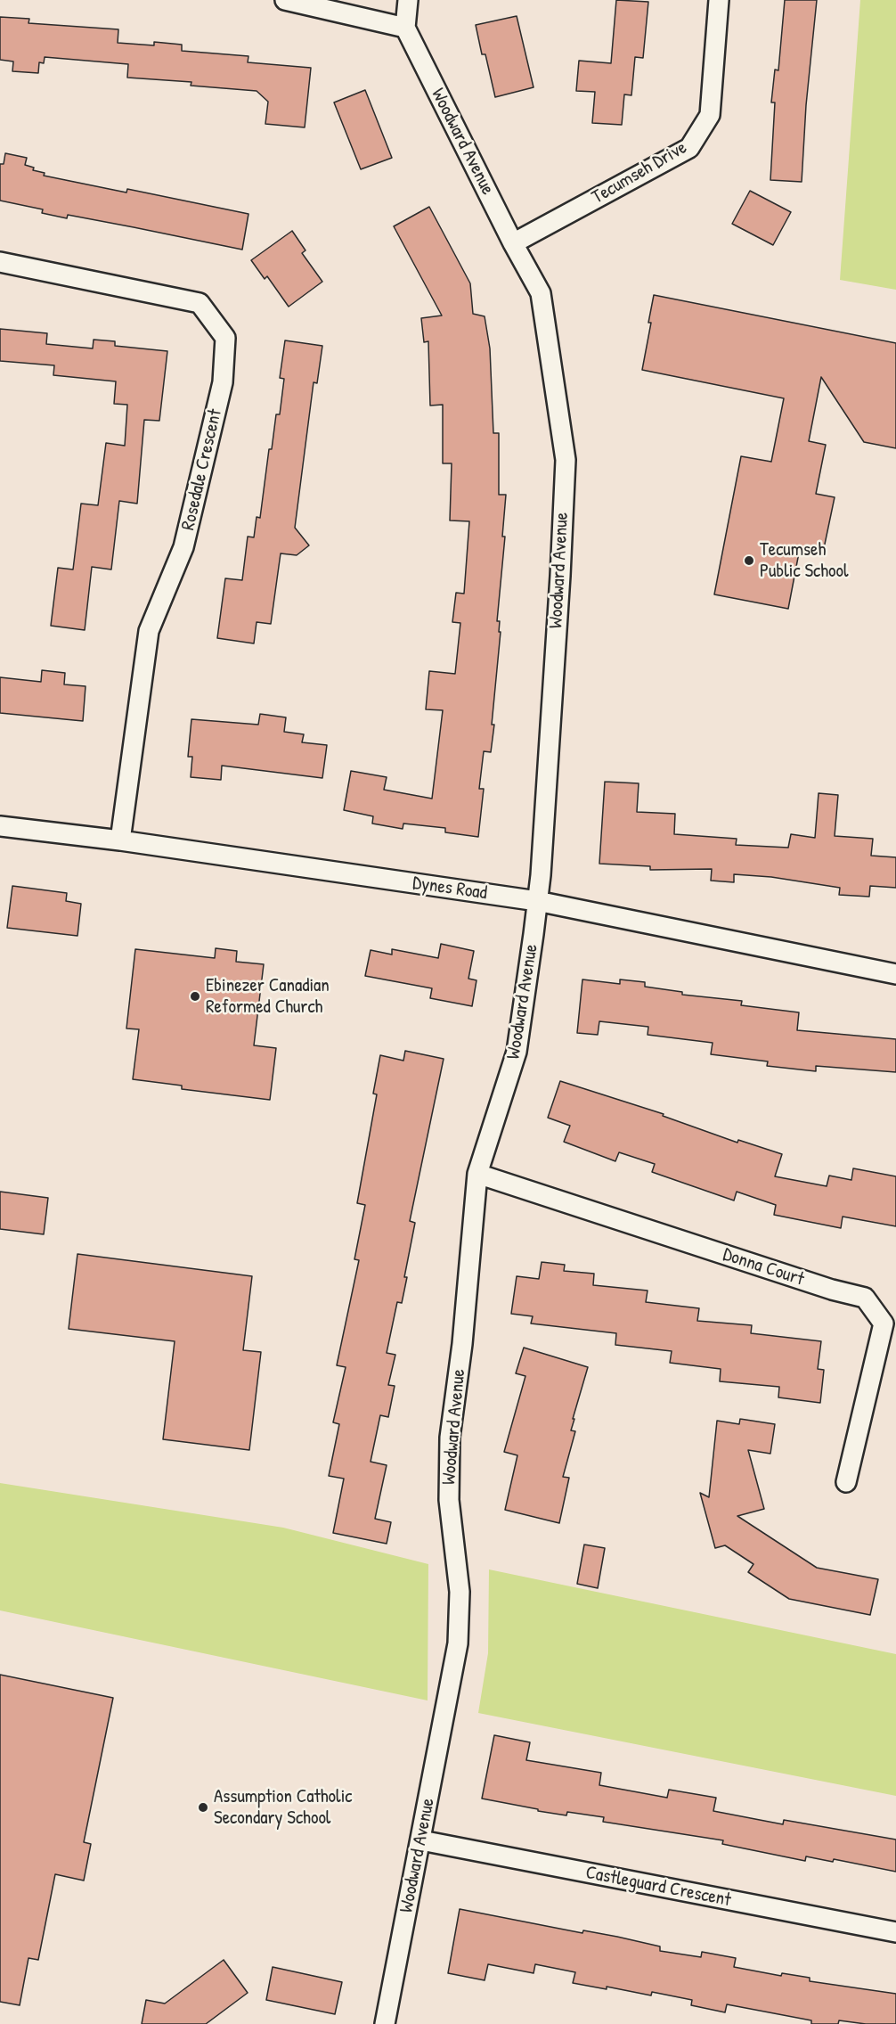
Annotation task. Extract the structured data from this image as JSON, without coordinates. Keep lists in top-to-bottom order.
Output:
{
  "streets": {
    "street": [
      "Woodward Avenue",
      "Tecumseh Drive",
      "Rosedale Crescent",
      "Dynes Road",
      "Donna Court",
      "Castleguard Crescent"
    ]
  },
  "crossings": [
    ["Woodward Avenue", "Tecumseh Drive"],
    ["Woodward Avenue", "Dynes Road"],
    ["Woodward Avenue", "Donna Court"],
    ["Woodward Avenue", "Castleguard Crescent"],
    ["Rosedale Crescent", "Dynes Road"]
  ],
  "places": ["Tecumseh Public School", "Ebinezer Canadian Reformed Church", "Assumption Catholic Secondary School"]
}
